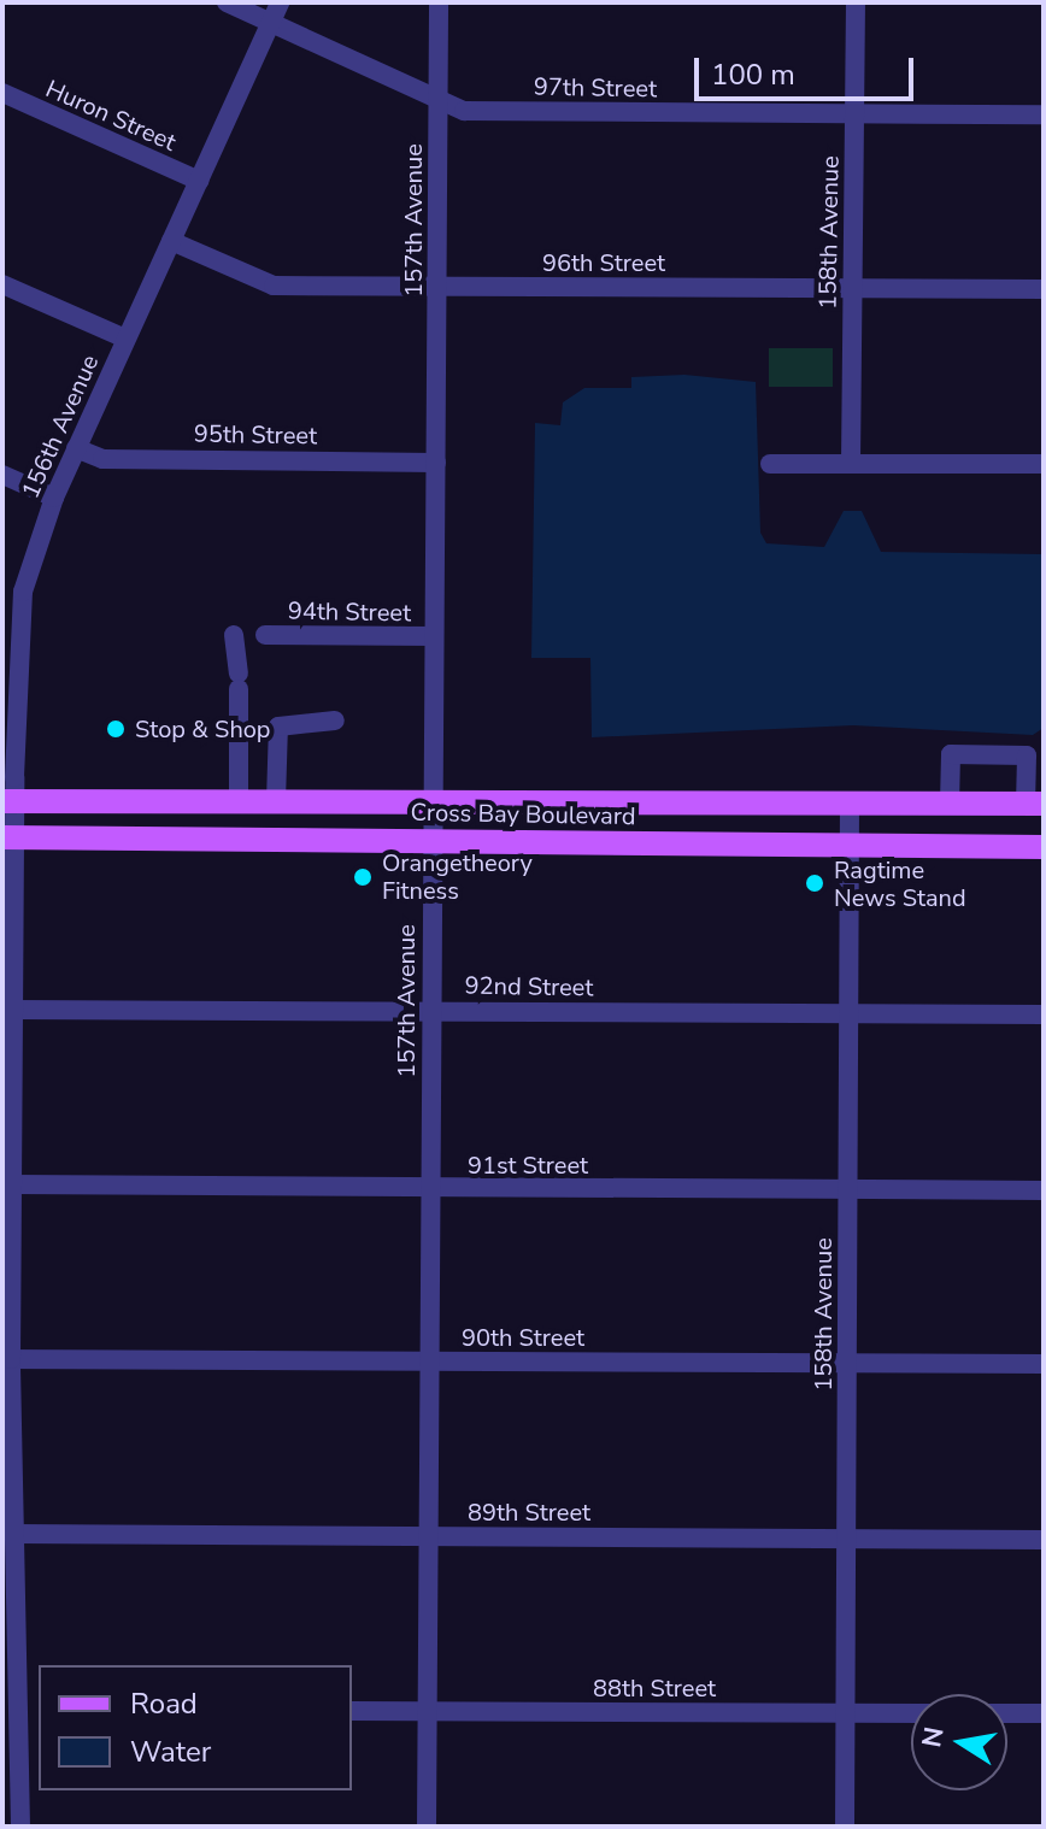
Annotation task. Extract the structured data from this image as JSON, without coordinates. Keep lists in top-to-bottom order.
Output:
{
  "streets": {
    "main road": ["Cross Bay Boulevard"],
    "street": [
      "97th Street",
      "Huron Street",
      "157th Avenue",
      "158th Avenue",
      "96th Street",
      "156th Avenue",
      "95th Street",
      "94th Street",
      "92nd Street",
      "91st Street",
      "90th Street",
      "89th Street",
      "88th Street"
    ]
  },
  "crossings": [
    ["97th Street", "157th Avenue"],
    ["97th Street", "158th Avenue"],
    ["97th Street", "156th Avenue"],
    ["Huron Street", "156th Avenue"],
    ["157th Avenue", "96th Street"],
    ["157th Avenue", "95th Street"],
    ["157th Avenue", "94th Street"],
    ["157th Avenue", "Cross Bay Boulevard"],
    ["157th Avenue", "92nd Street"],
    ["157th Avenue", "91st Street"],
    ["157th Avenue", "90th Street"],
    ["157th Avenue", "89th Street"],
    ["157th Avenue", "88th Street"],
    ["158th Avenue", "96th Street"],
    ["158th Avenue", "Cross Bay Boulevard"],
    ["158th Avenue", "92nd Street"],
    ["158th Avenue", "91st Street"],
    ["158th Avenue", "90th Street"],
    ["158th Avenue", "89th Street"],
    ["158th Avenue", "88th Street"],
    ["96th Street", "156th Avenue"],
    ["156th Avenue", "95th Street"],
    ["156th Avenue", "Cross Bay Boulevard"],
    ["156th Avenue", "92nd Street"],
    ["156th Avenue", "91st Street"],
    ["156th Avenue", "90th Street"],
    ["156th Avenue", "89th Street"]
  ],
  "places": ["Stop & Shop", "Orangetheory Fitness", "Ragtime News Stand"],
  "legend": ["Road", "Water"],
  "scale_bar": "100 m",
  "north": "left"
}
